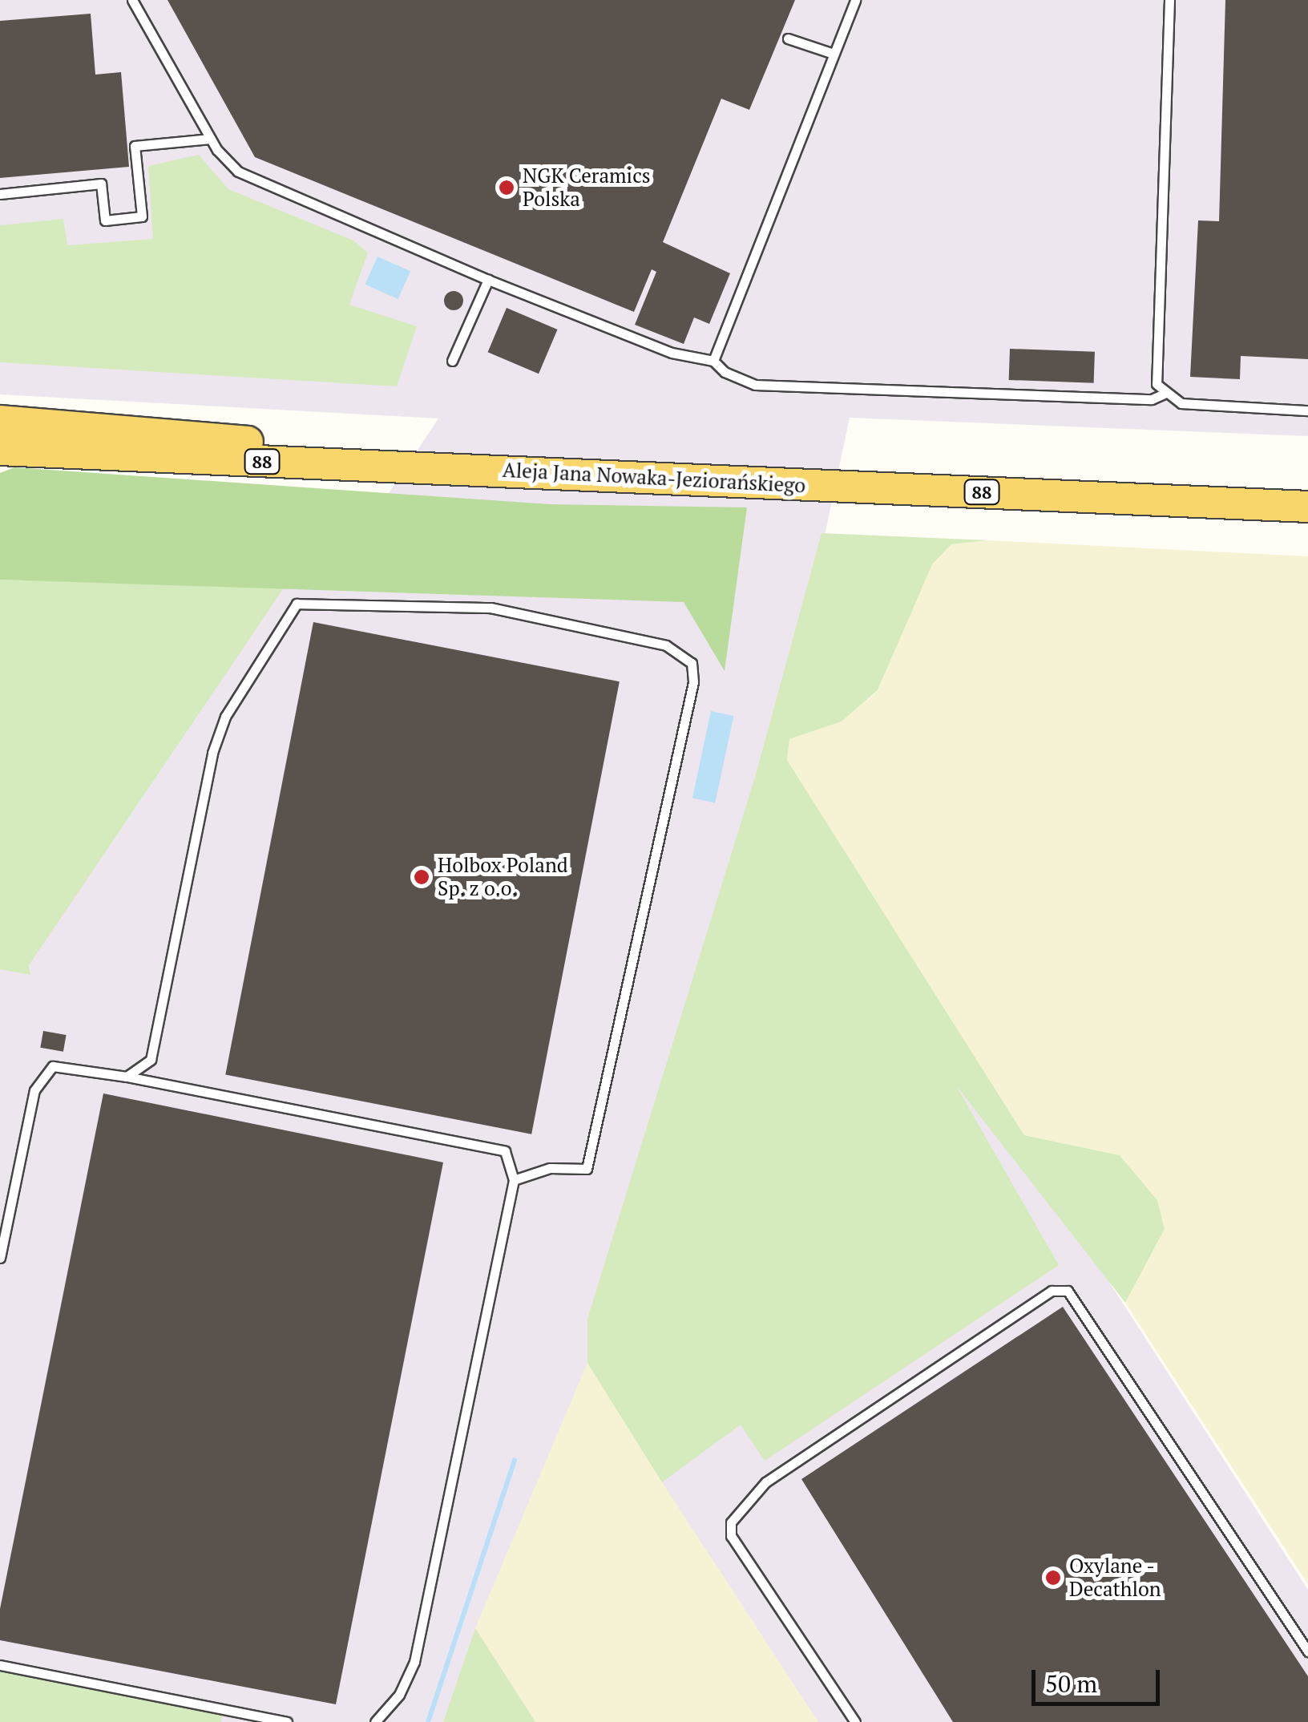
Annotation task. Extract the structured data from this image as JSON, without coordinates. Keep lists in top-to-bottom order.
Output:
{
  "streets": {
    "main road": ["88", "Aleja Jana Nowaka-Jeziorańskiego"]
  },
  "places": ["NGK Ceramics Polska", "Holbox Poland Sp. z o.o.", "Oxylane - Decathlon"],
  "scale_bar": "50 m"
}
